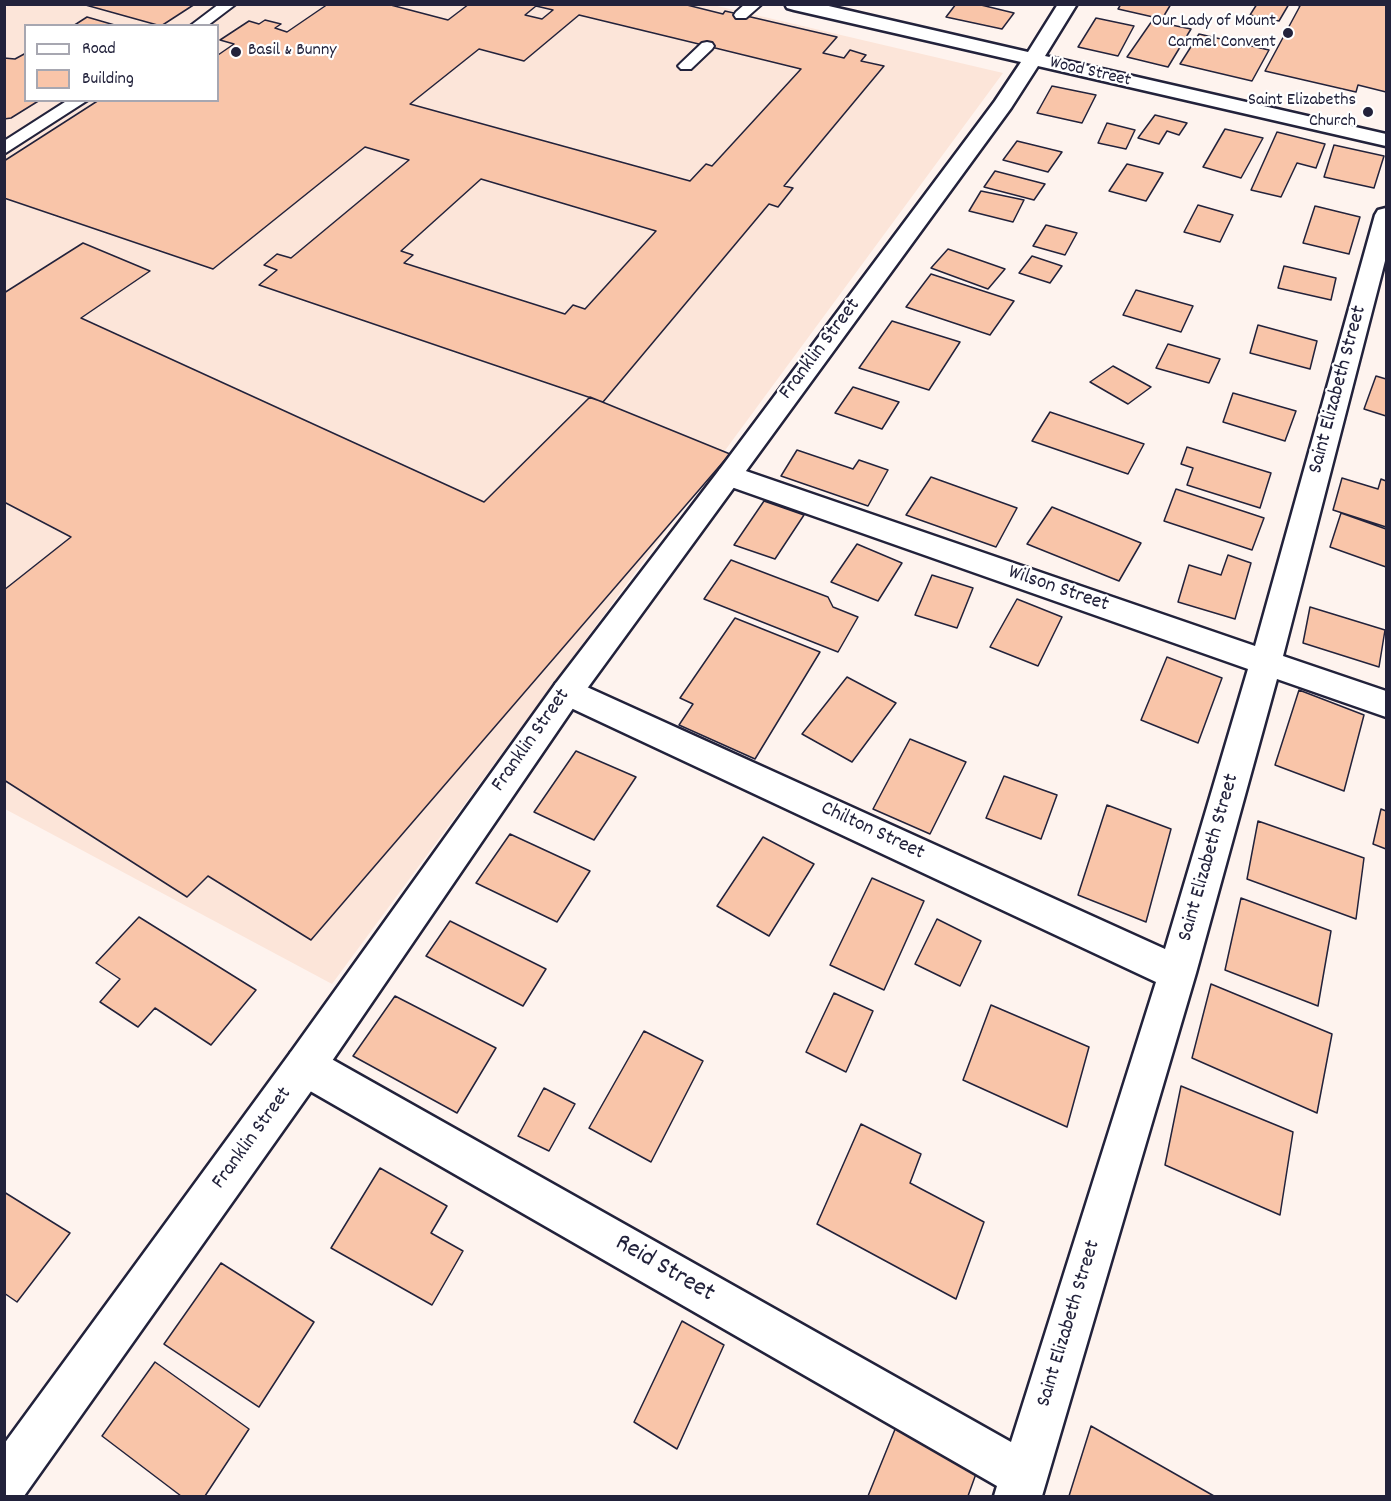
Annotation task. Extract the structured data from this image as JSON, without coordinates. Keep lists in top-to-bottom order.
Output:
{
  "streets": {
    "street": [
      "Wood Street",
      "Franklin Street",
      "Saint Elizabeth Street",
      "Wilson Street",
      "Chilton Street",
      "Reid Street"
    ]
  },
  "crossings": [
    ["Wood Street", "Franklin Street"],
    ["Franklin Street", "Wilson Street"],
    ["Franklin Street", "Chilton Street"],
    ["Franklin Street", "Reid Street"],
    ["Saint Elizabeth Street", "Wilson Street"],
    ["Saint Elizabeth Street", "Chilton Street"],
    ["Saint Elizabeth Street", "Reid Street"]
  ],
  "places": ["Our Lady of Mount Carmel Convent", "Basil & Bunny", "Saint Elizabeths Church"],
  "legend": ["Road", "Building"]
}
